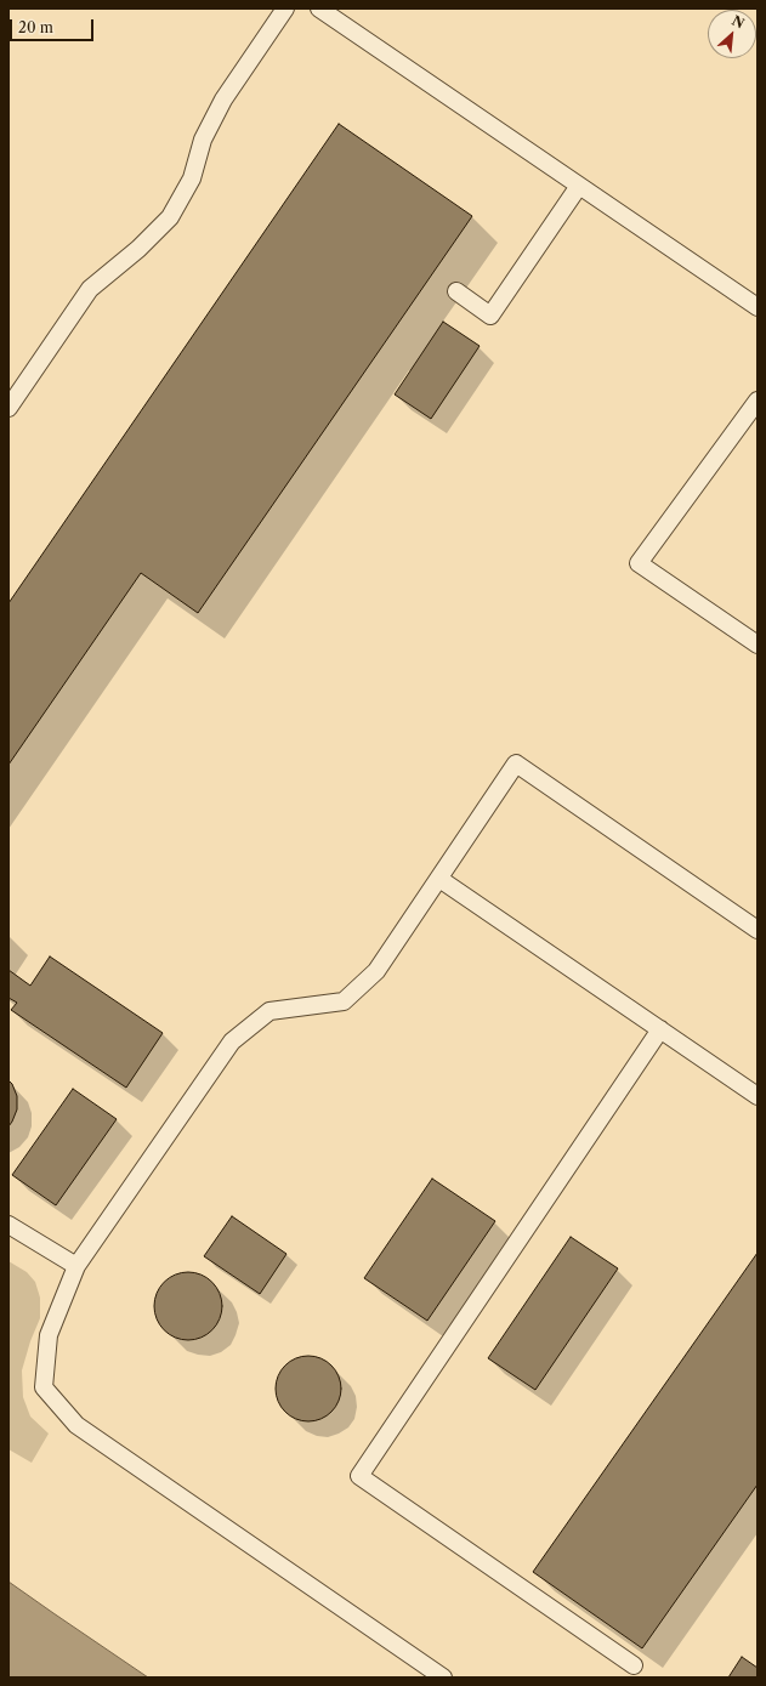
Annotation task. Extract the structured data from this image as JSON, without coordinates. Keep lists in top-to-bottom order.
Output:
{
  "scale_bar": "20 m",
  "north": "top right"
}
